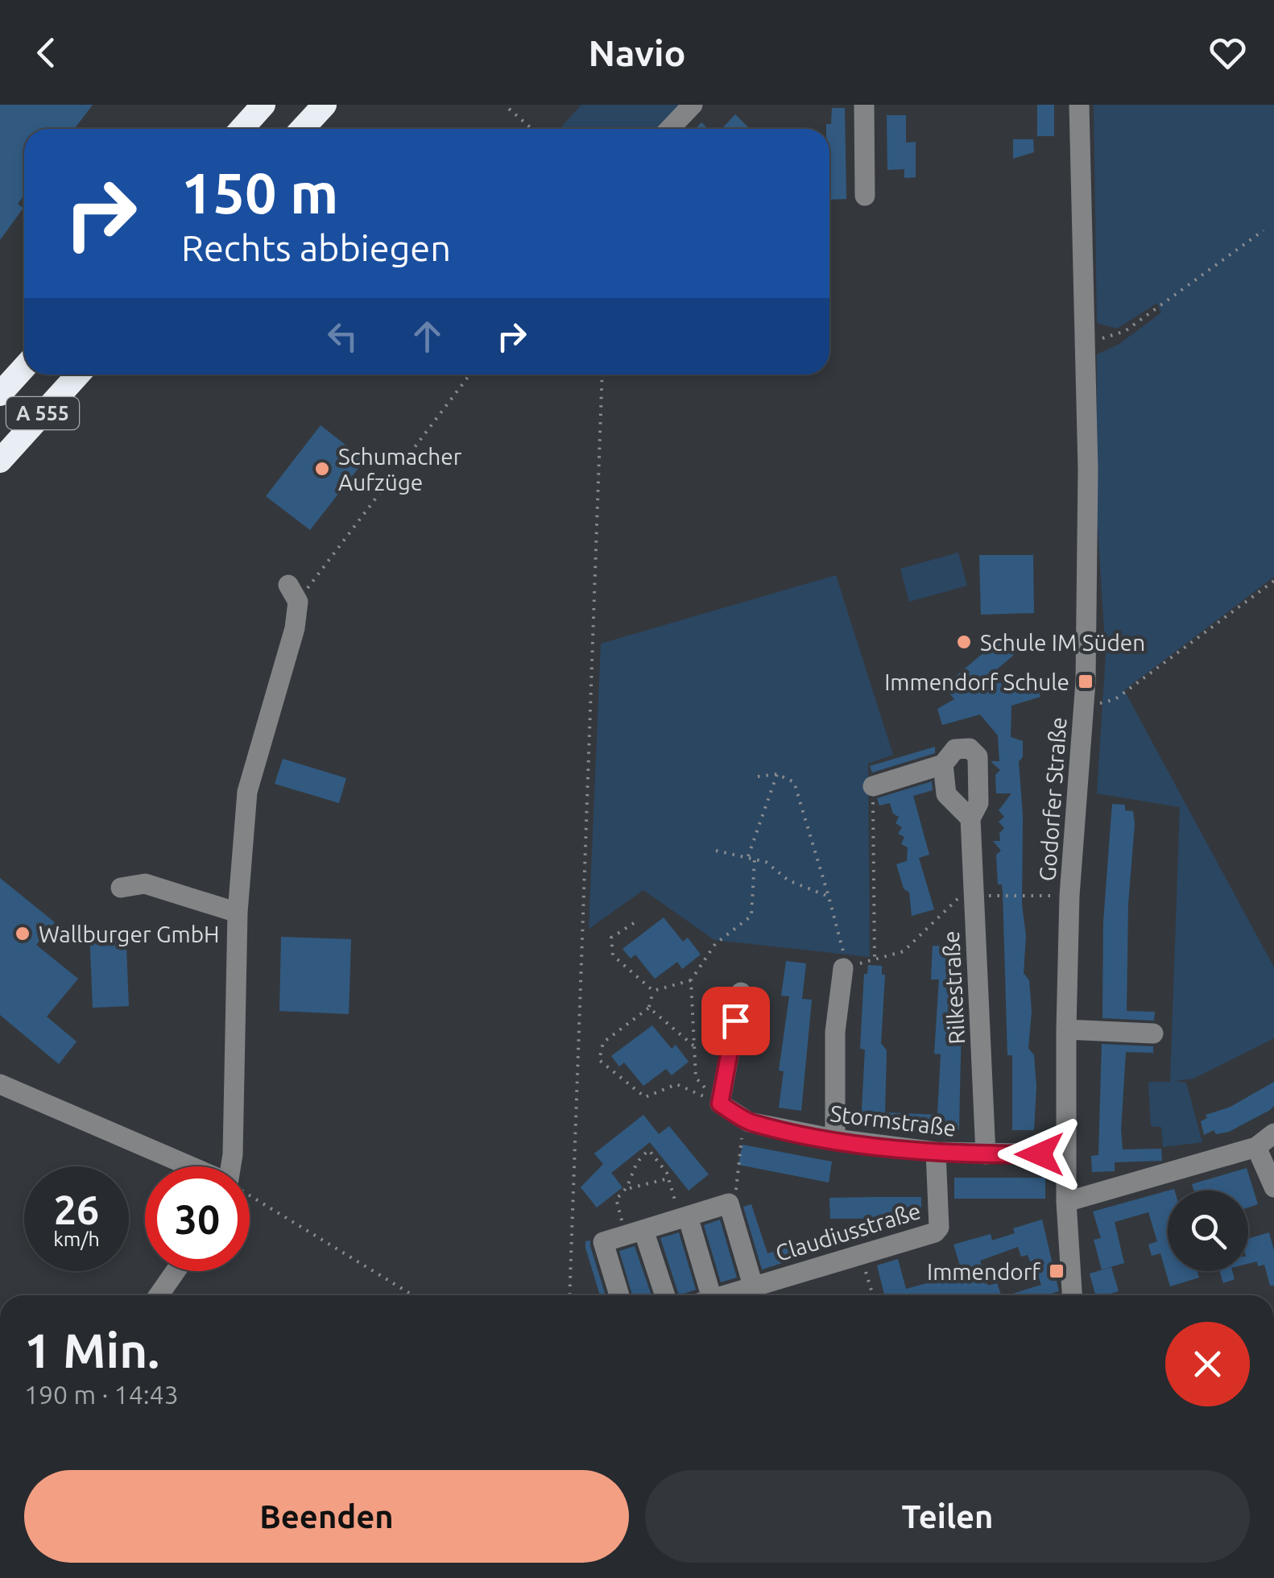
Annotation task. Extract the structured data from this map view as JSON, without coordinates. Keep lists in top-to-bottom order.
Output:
{
  "streets": {
    "highway": ["A 555"],
    "street": [
      "Godorfer Straße",
      "Rilkestraße",
      "Stormstraße",
      "Claudiusstraße"
    ]
  },
  "crossings": [
    ["Godorfer Straße", "Stormstraße"],
    ["Rilkestraße", "Stormstraße"],
    ["Stormstraße", "Claudiusstraße"]
  ],
  "places": {
    "other": ["Schumacher Aufzüge", "Schule IM Süden", "Wallburger GmbH"],
    "transit": ["Immendorf Schule", "Immendorf"]
  },
  "page": {
    "header": "Navio",
    "turn": ["150 m", "Rechts abbiegen"],
    "speed": "26 km/h",
    "limit": "30",
    "heading": ["1 Min.", "190 m · 14:43"],
    "buttons": ["Beenden", "Teilen"]
  }
}
